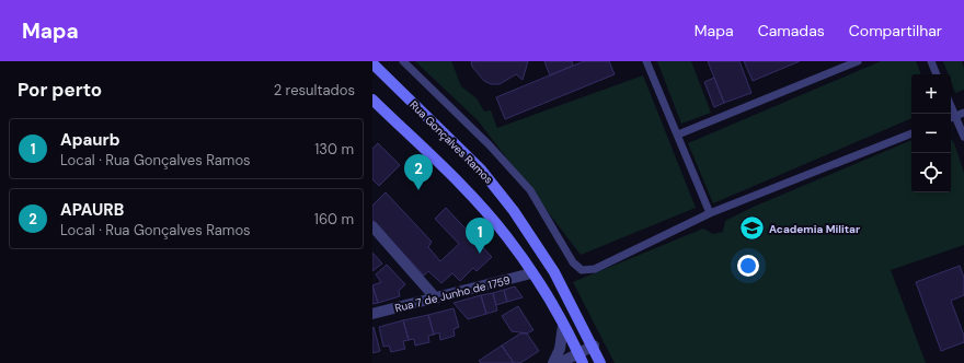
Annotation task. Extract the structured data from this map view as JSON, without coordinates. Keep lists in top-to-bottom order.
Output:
{
  "streets": {
    "main road": ["Rua Gonçalves Ramos"],
    "street": ["Rua 7 de Junho de 1759"]
  },
  "places": {
    "school or university": ["Academia Militar"]
  },
  "page": {
    "header": "Mapa",
    "nav": ["Mapa", "Camadas", "Compartilhar"],
    "heading": ["Por perto", "2 resultados"],
    "map_buttons": ["+", "−"],
    "list": [
      {
        "mark": "1",
        "name": "Apaurb",
        "note": "Local · Rua Gonçalves Ramos",
        "value": "130 m"
      },
      {
        "mark": "2",
        "name": "APAURB",
        "note": "Local · Rua Gonçalves Ramos",
        "value": "160 m"
      }
    ],
    "pins": ["2", "1"]
  }
}
